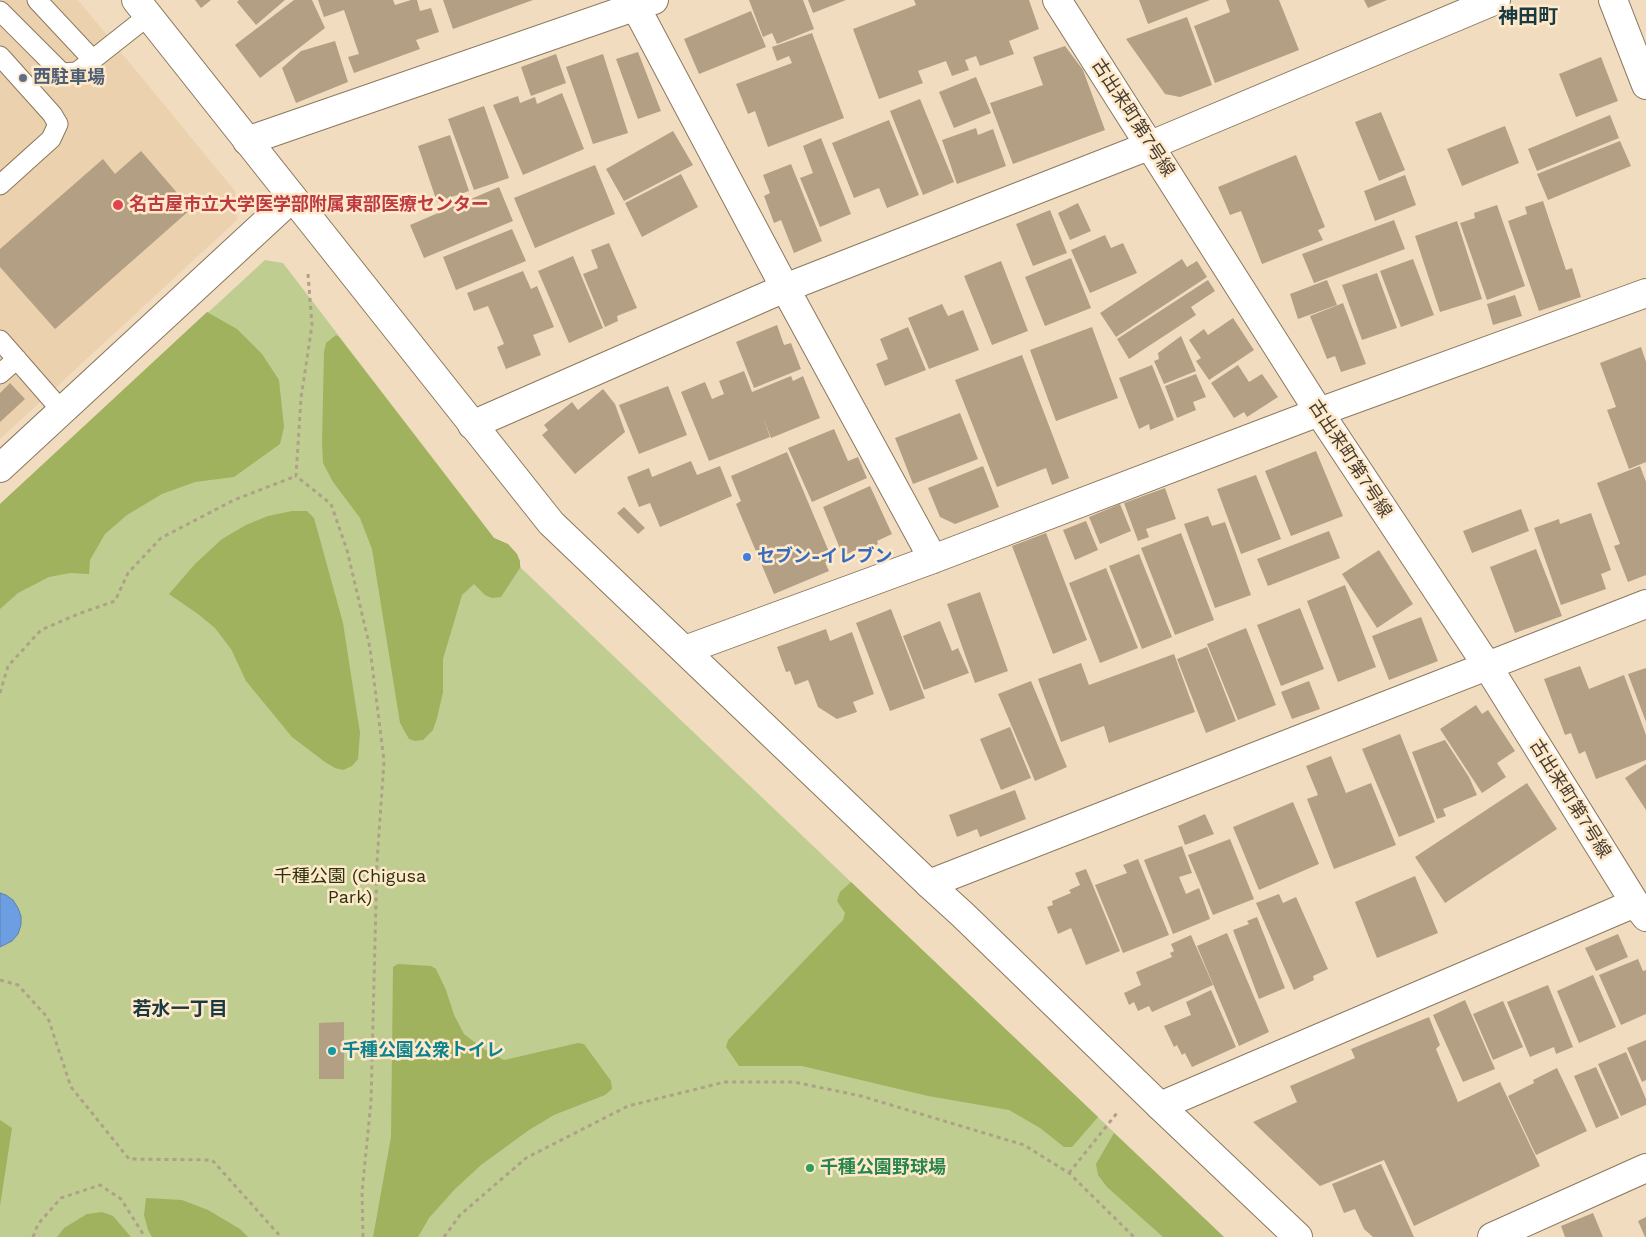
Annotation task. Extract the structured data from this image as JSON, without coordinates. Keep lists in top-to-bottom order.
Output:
{
  "streets": {
    "street": ["古出来町第7号線"]
  },
  "districts": ["神田町", "若水一丁目"],
  "parks": ["千種公園 (Chigusa Park)"],
  "places": [
    "西駐車場",
    "名古屋市立大学医学部附属東部医療センター",
    "セブン-イレブン",
    "千種公園公衆トイレ",
    "千種公園野球場"
  ]
}
